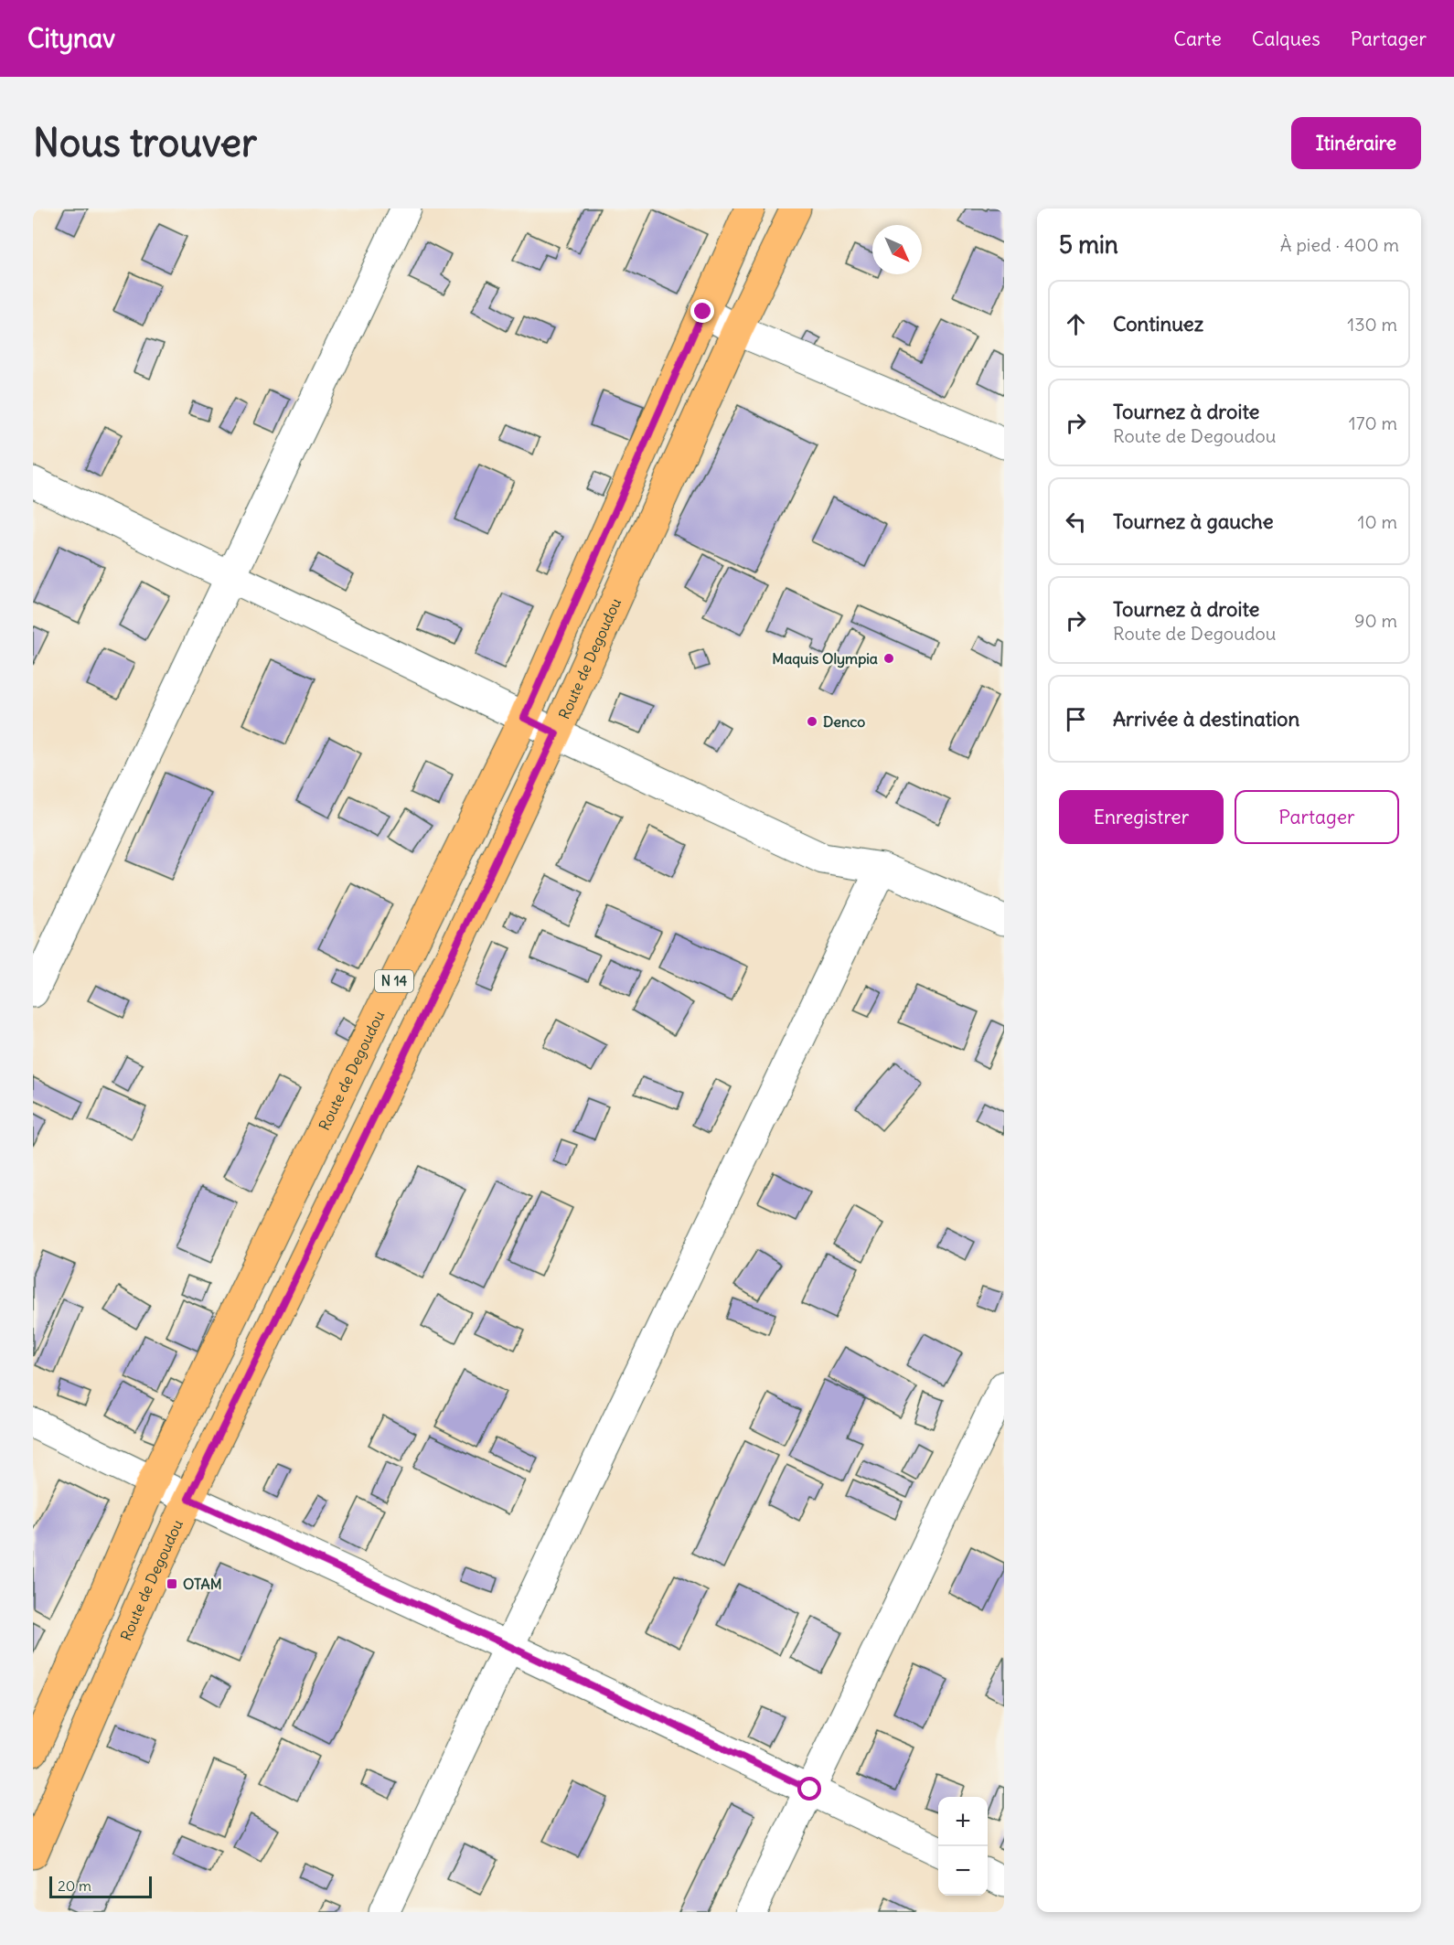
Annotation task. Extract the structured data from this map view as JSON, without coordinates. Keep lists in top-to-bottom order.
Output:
{
  "streets": {
    "main road": ["Route de Degoudou", "N 14"]
  },
  "places": {
    "other": ["Maquis Olympia", "Denco"],
    "transit": ["OTAM"]
  },
  "scale_bar": "20 m",
  "north": "bottom right",
  "page": {
    "header": "Citynav",
    "nav": ["Carte", "Calques", "Partager"],
    "buttons": [
      "Itinéraire",
      ["Enregistrer", "Partager"]
    ],
    "title": "Nous trouver",
    "heading": ["5 min", "À pied · 400 m"],
    "list": [
      ["Continuez", "130 m"],
      ["Tournez à droite", "Route de Degoudou", "170 m"],
      ["Tournez à gauche", "10 m"],
      ["Tournez à droite", "Route de Degoudou", "90 m"],
      "Arrivée à destination"
    ],
    "map_buttons": ["+", "−"],
    "scale": "20 m"
  }
}
